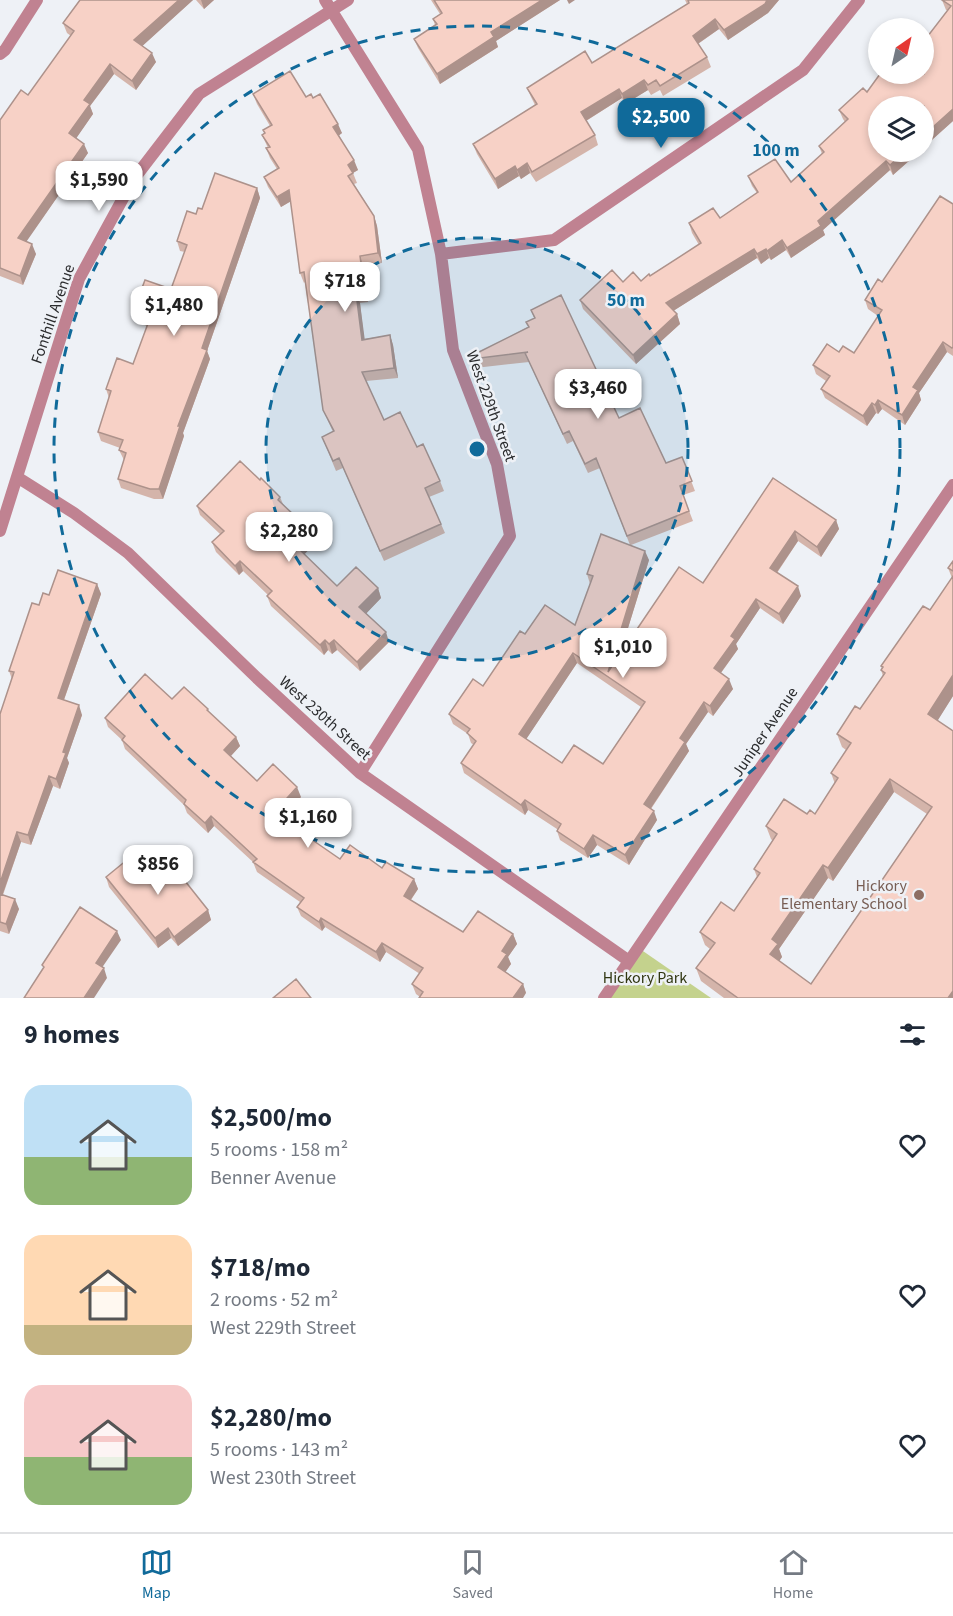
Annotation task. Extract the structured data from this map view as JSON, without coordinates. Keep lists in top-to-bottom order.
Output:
{
  "streets": {
    "street": [
      "Fonthill Avenue",
      "West 229th Street",
      "West 230th Street",
      "Juniper Avenue"
    ]
  },
  "crossings": [
    ["Fonthill Avenue", "West 229th Street"],
    ["Fonthill Avenue", "West 230th Street"],
    ["West 229th Street", "West 230th Street"],
    ["West 230th Street", "Juniper Avenue"]
  ],
  "parks": ["Hickory Park"],
  "places": ["Hickory Elementary School"],
  "north": "top right",
  "page": {
    "price": [
      "$2,500",
      "$1,590",
      "$718",
      "$1,480",
      "$3,460",
      "$2,280",
      "$1,010",
      "$1,160",
      "$856"
    ],
    "heading": "9 homes",
    "list": [
      {
        "name": "$2,500/mo",
        "note": "5 rooms · 158 m² · Benner Avenue"
      },
      {
        "name": "$718/mo",
        "note": "2 rooms · 52 m² · West 229th Street"
      },
      {
        "name": "$2,280/mo",
        "note": "5 rooms · 143 m² · West 230th Street"
      }
    ],
    "tabs": ["Map", "Saved", "Home"]
  },
  "rings": ["100 m", "50 m"]
}
